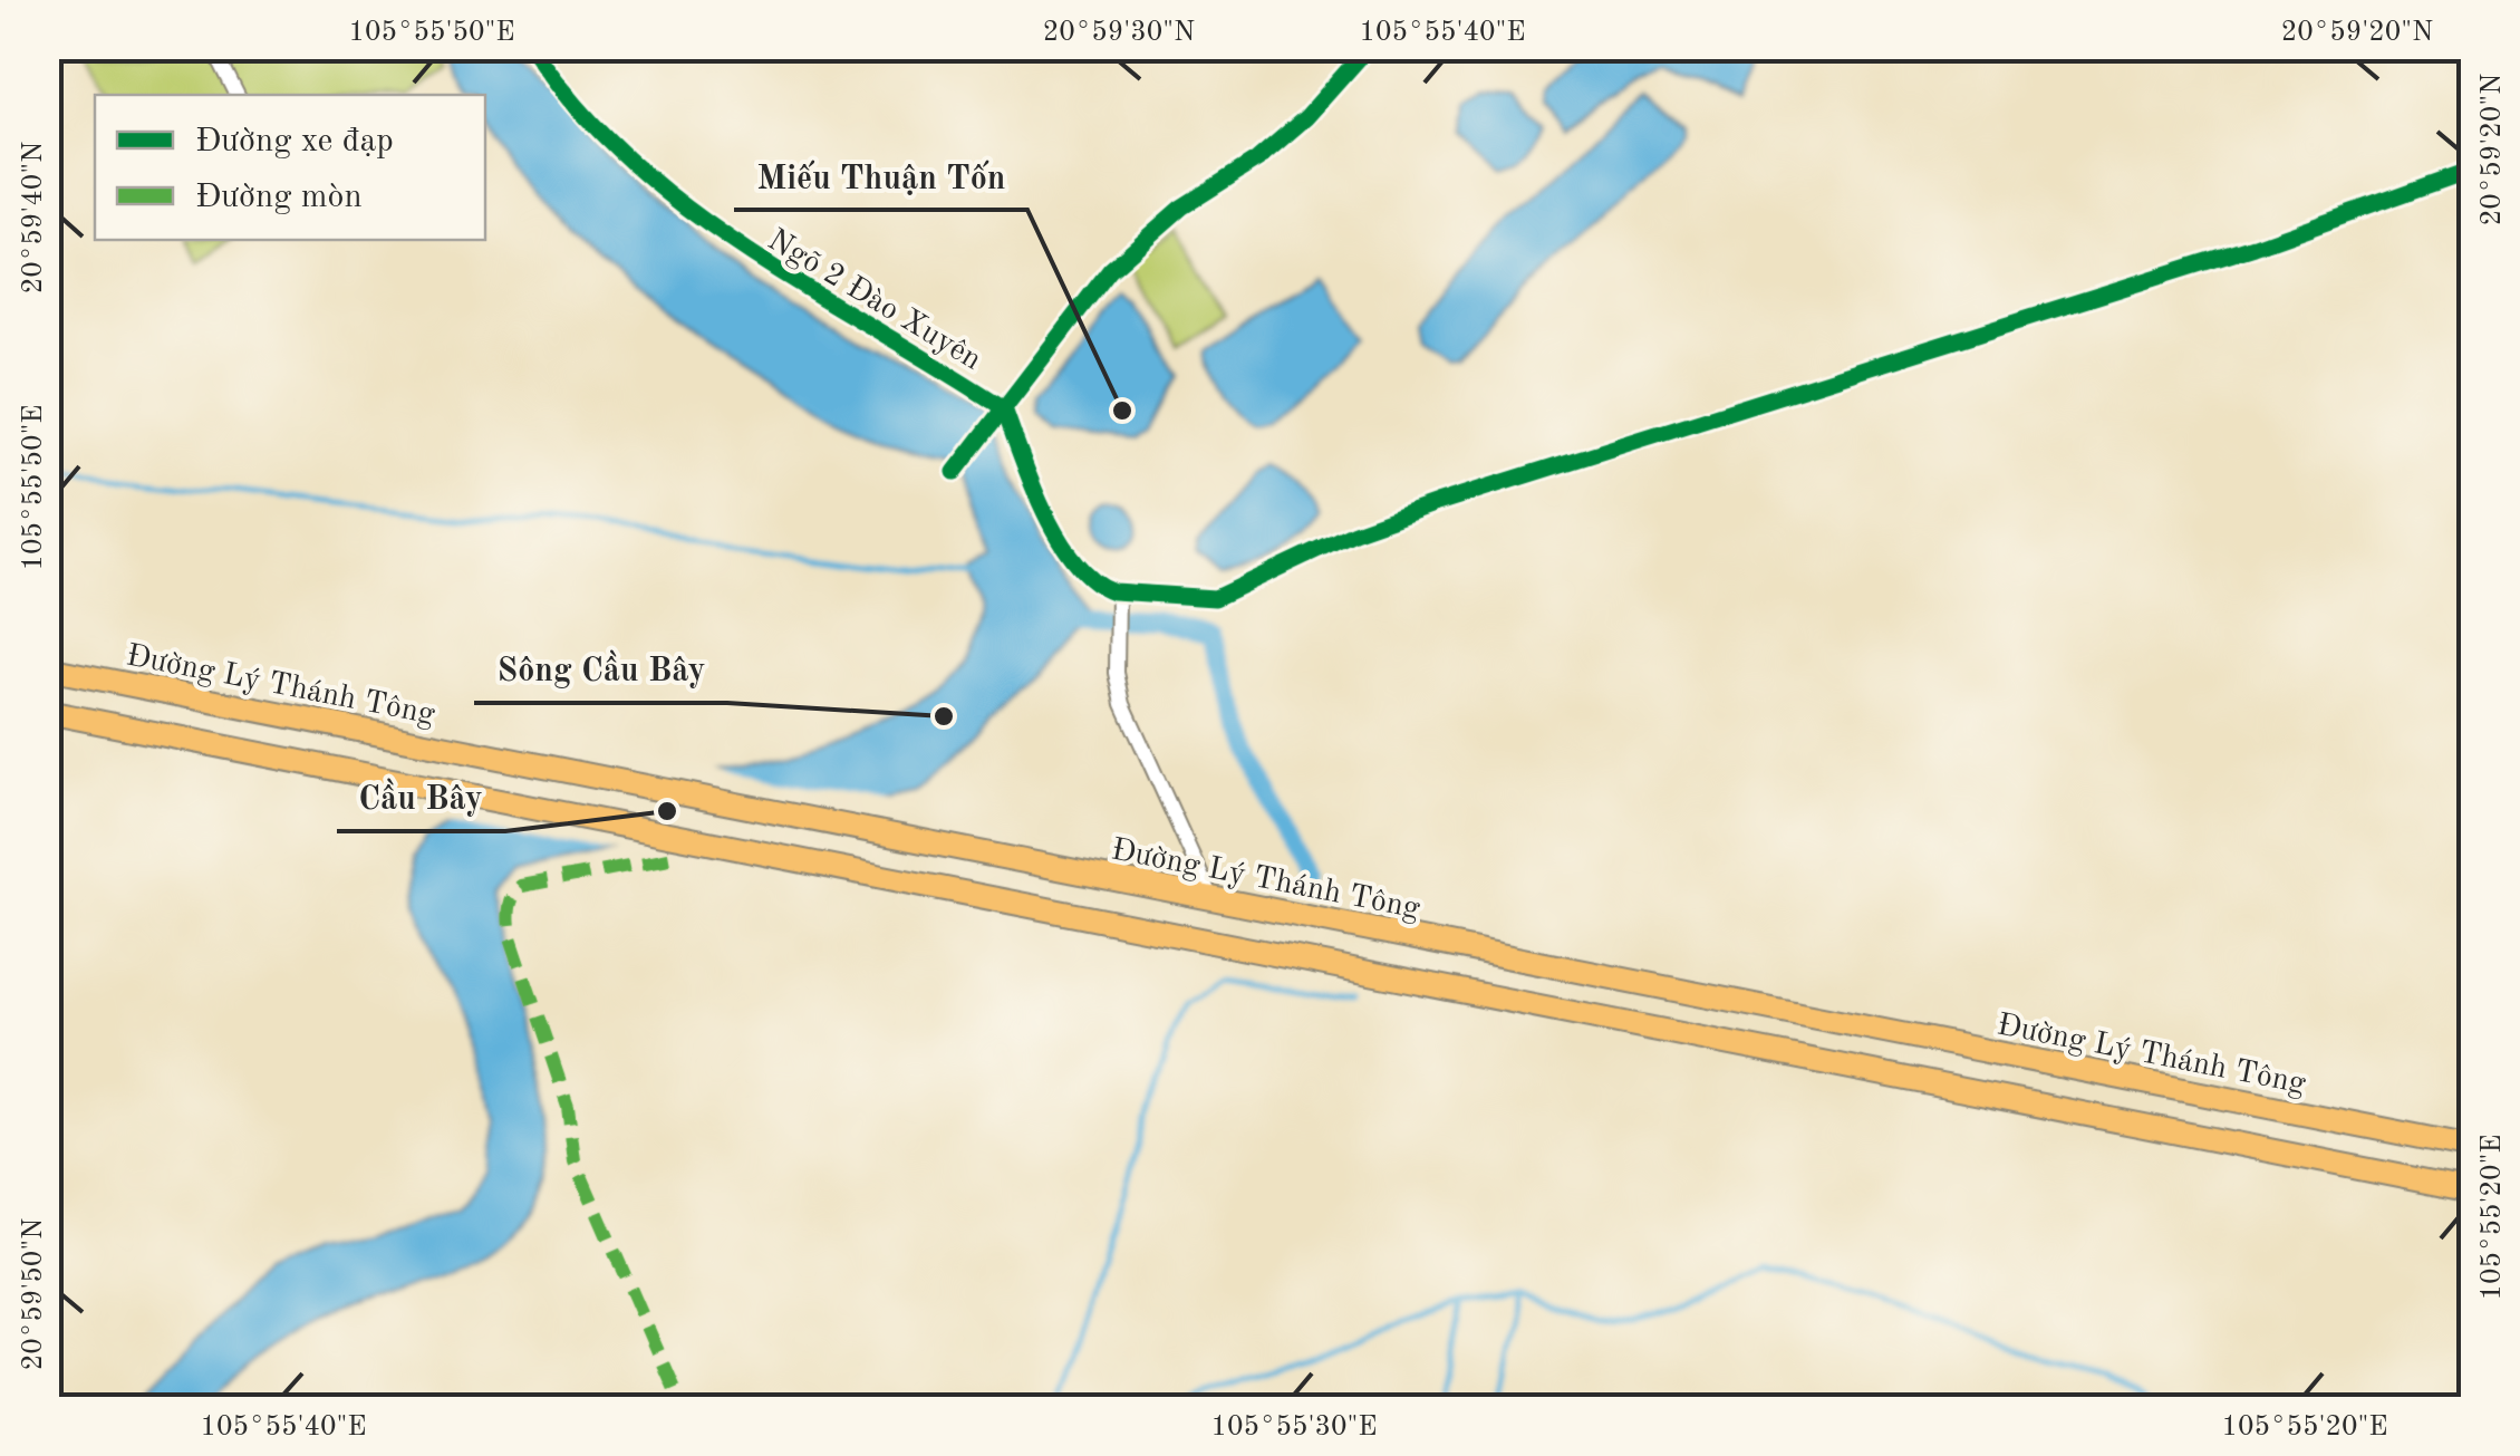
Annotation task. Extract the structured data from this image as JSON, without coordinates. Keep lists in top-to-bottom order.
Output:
{
  "streets": {
    "main road": ["Đường Lý Thánh Tông"],
    "street": ["Ngõ 2 Đào Xuyên"]
  },
  "places": ["Miếu Thuận Tốn", "Sông Cầu Bây", "Cầu Bây"],
  "legend": ["Đường xe đạp", "Đường mòn"],
  "coordinates": [
    "105°55'50\"E",
    "20°59'30\"N",
    "105°55'40\"E",
    "20°59'20\"N",
    "20°59'40\"N",
    "105°55'20\"E",
    "20°59'50\"N",
    "105°55'30\"E"
  ]
}
